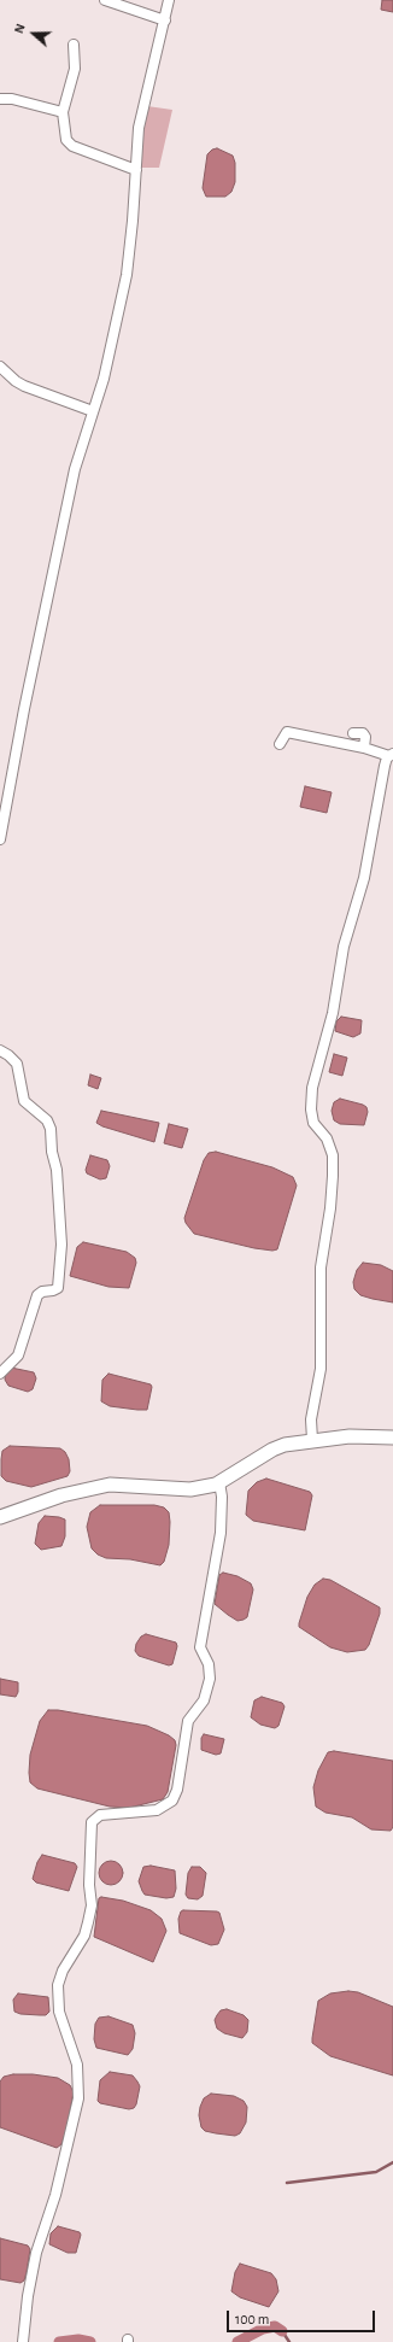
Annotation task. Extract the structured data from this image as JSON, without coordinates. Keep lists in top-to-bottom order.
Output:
{
  "scale_bar": "100 m",
  "north": "left"
}
